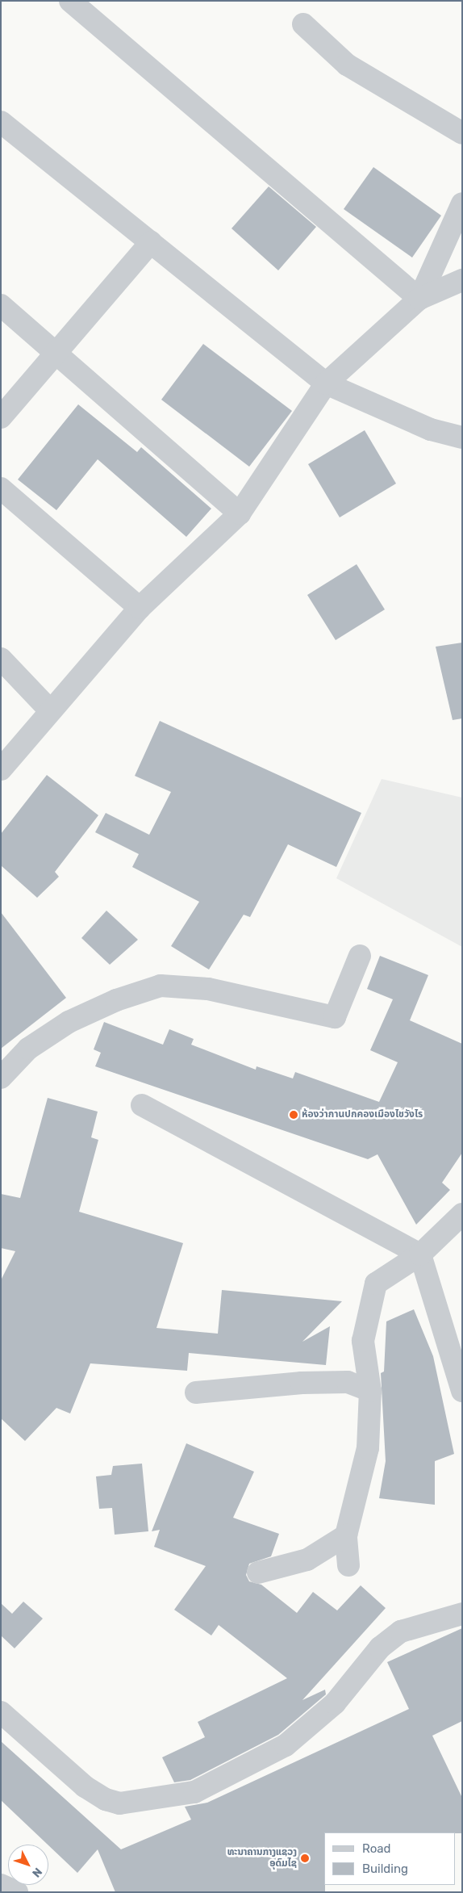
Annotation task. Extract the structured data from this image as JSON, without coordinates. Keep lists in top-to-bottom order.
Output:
{
  "places": ["ห้องว่ากานปกคองเมืองไชวังไร", "ທະນາຄານກາງແຊວງ ອຸດົມໄຊ"],
  "legend": ["Road", "Building"],
  "north": "bottom right"
}
